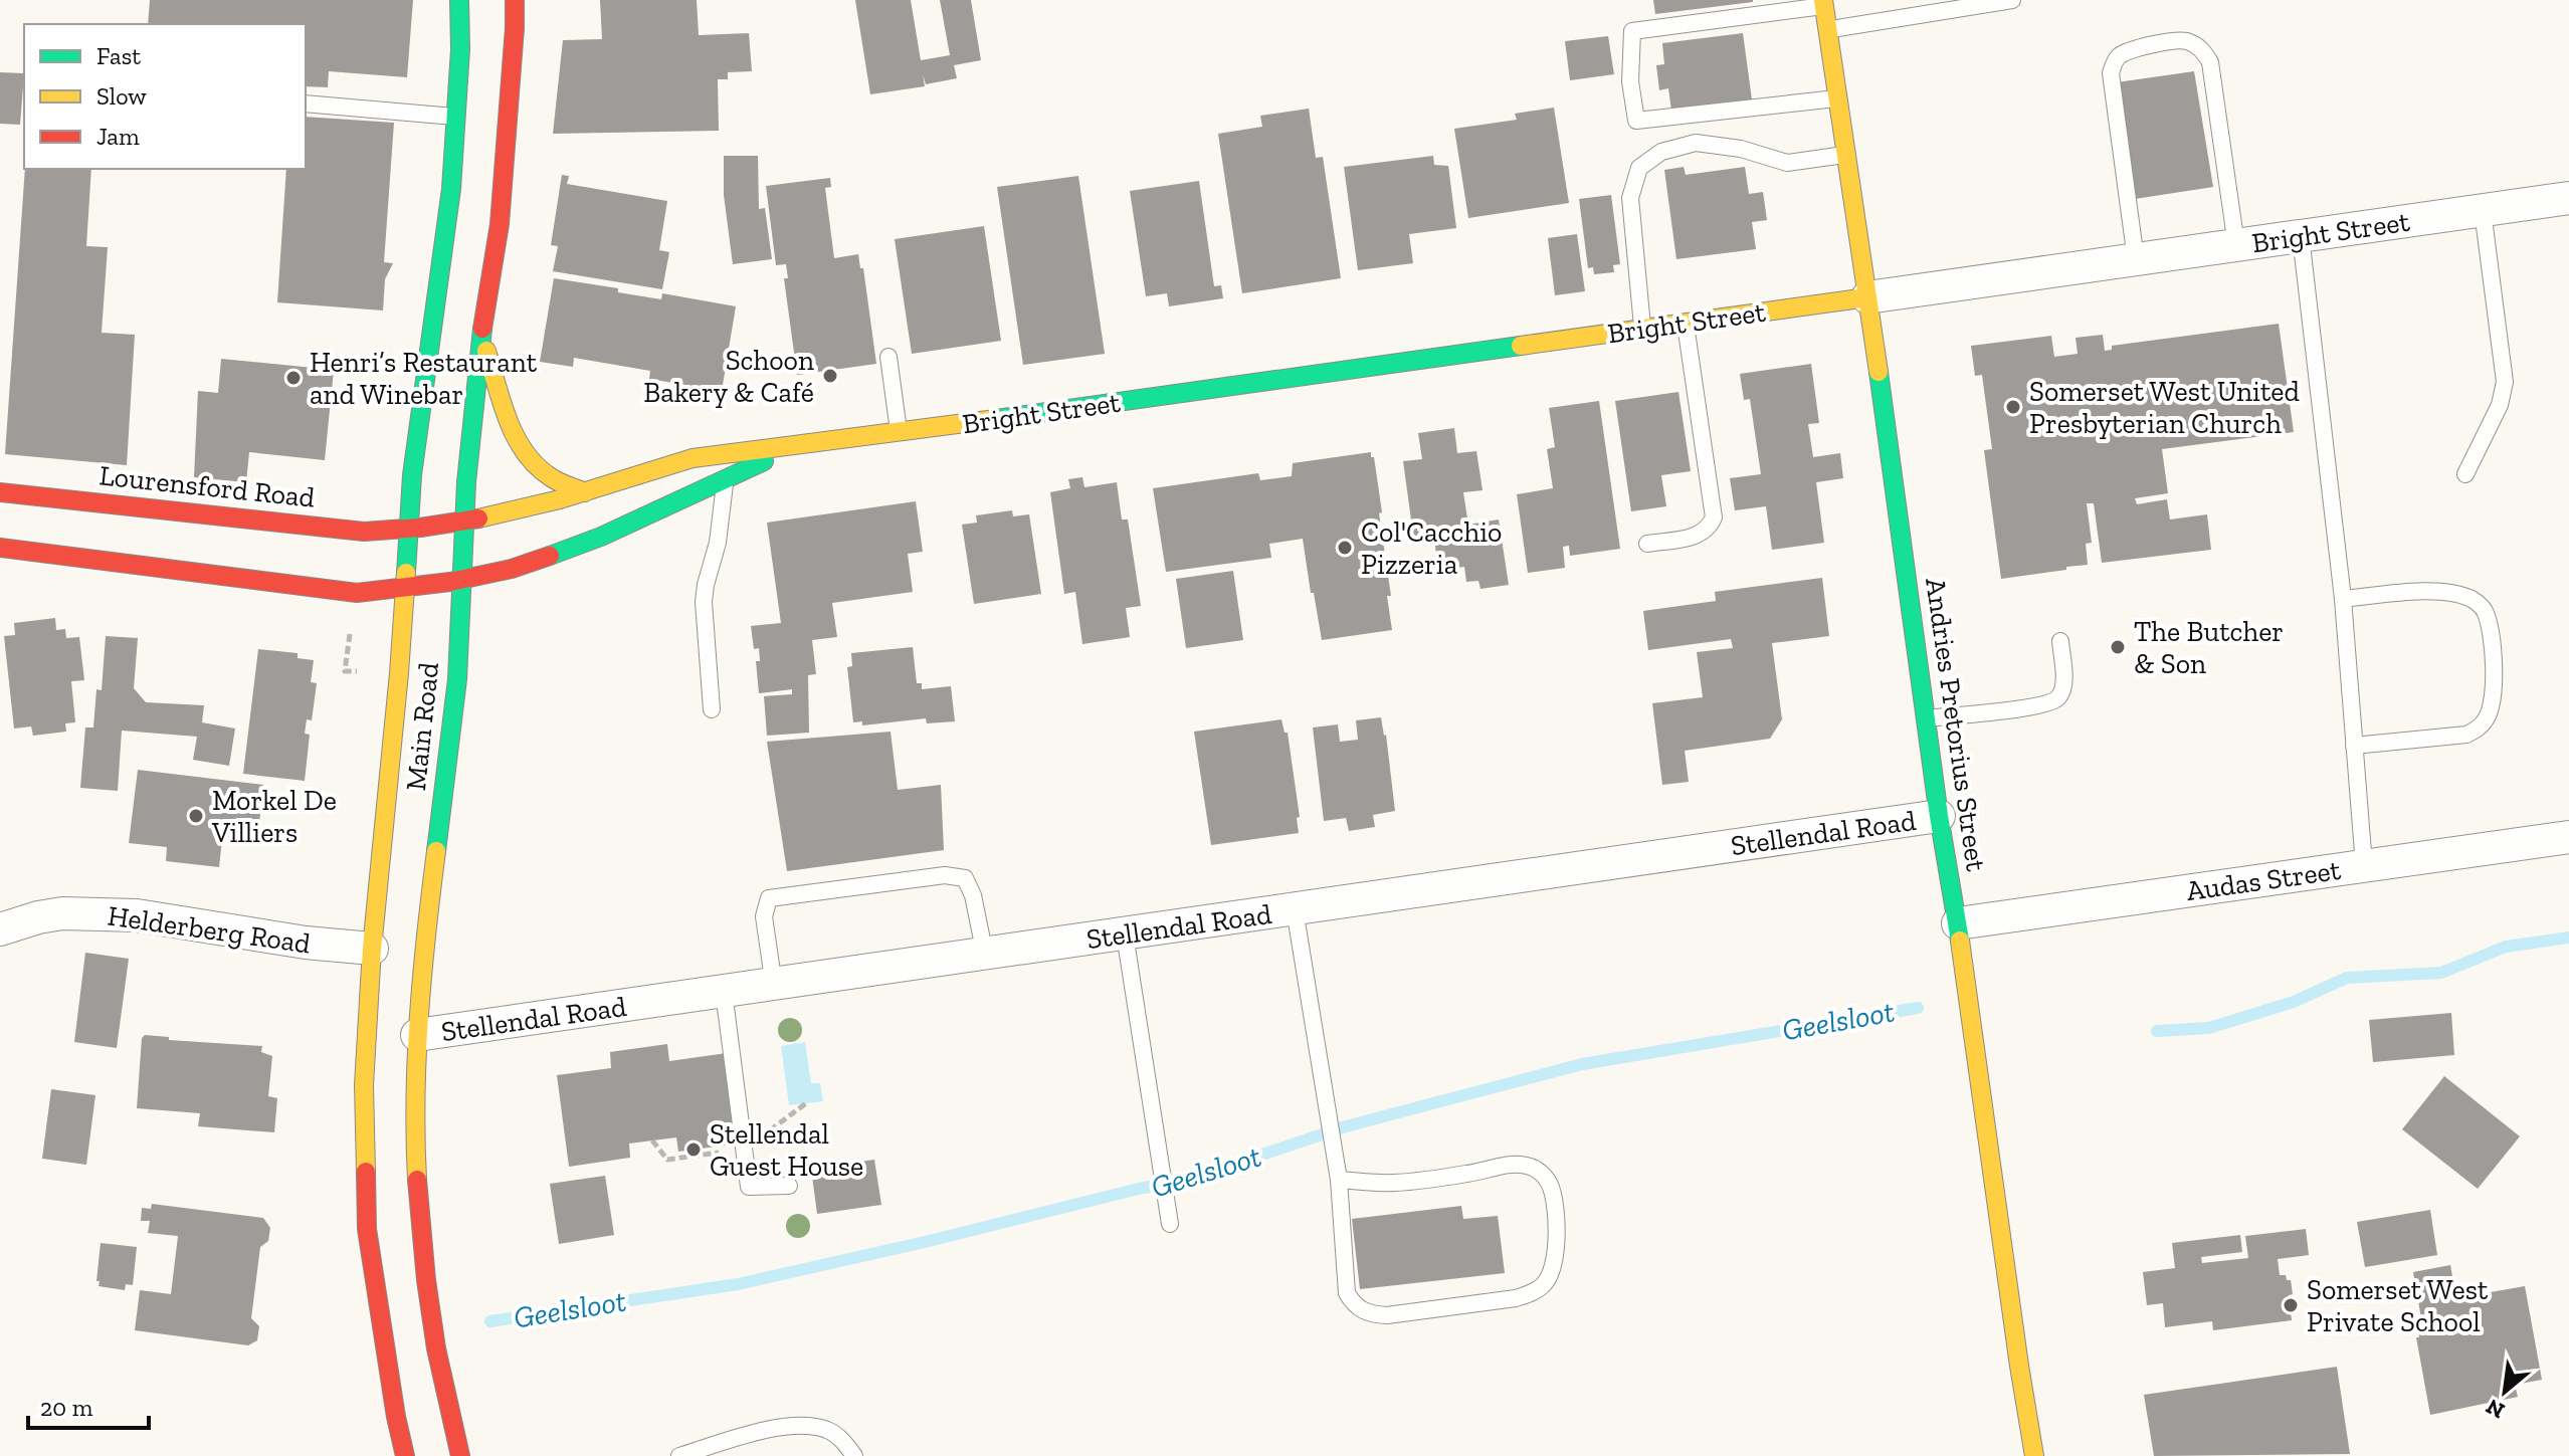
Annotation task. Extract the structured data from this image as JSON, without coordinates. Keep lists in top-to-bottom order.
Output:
{
  "streets": {
    "street": [
      "Bright Street",
      "Lourensford Road",
      "Andries Pretorius Street",
      "Main Road",
      "Stellendal Road",
      "Audas Street",
      "Helderberg Road"
    ]
  },
  "crossings": [
    ["Bright Street", "Lourensford Road"],
    ["Bright Street", "Andries Pretorius Street"],
    ["Bright Street", "Main Road"],
    ["Lourensford Road", "Main Road"],
    ["Andries Pretorius Street", "Stellendal Road"],
    ["Andries Pretorius Street", "Audas Street"],
    ["Main Road", "Stellendal Road"],
    ["Main Road", "Helderberg Road"]
  ],
  "water": ["Geelsloot"],
  "places": [
    "Schoon Bakery & Café",
    "Henri’s Restaurant and Winebar",
    "Somerset West United Presbyterian Church",
    "Col'Cacchio Pizzeria",
    "The Butcher & Son",
    "Morkel De Villiers",
    "Stellendal Guest House",
    "Somerset West Private School"
  ],
  "legend": ["Fast", "Slow", "Jam"],
  "scale_bar": "20 m",
  "north": "bottom left"
}
